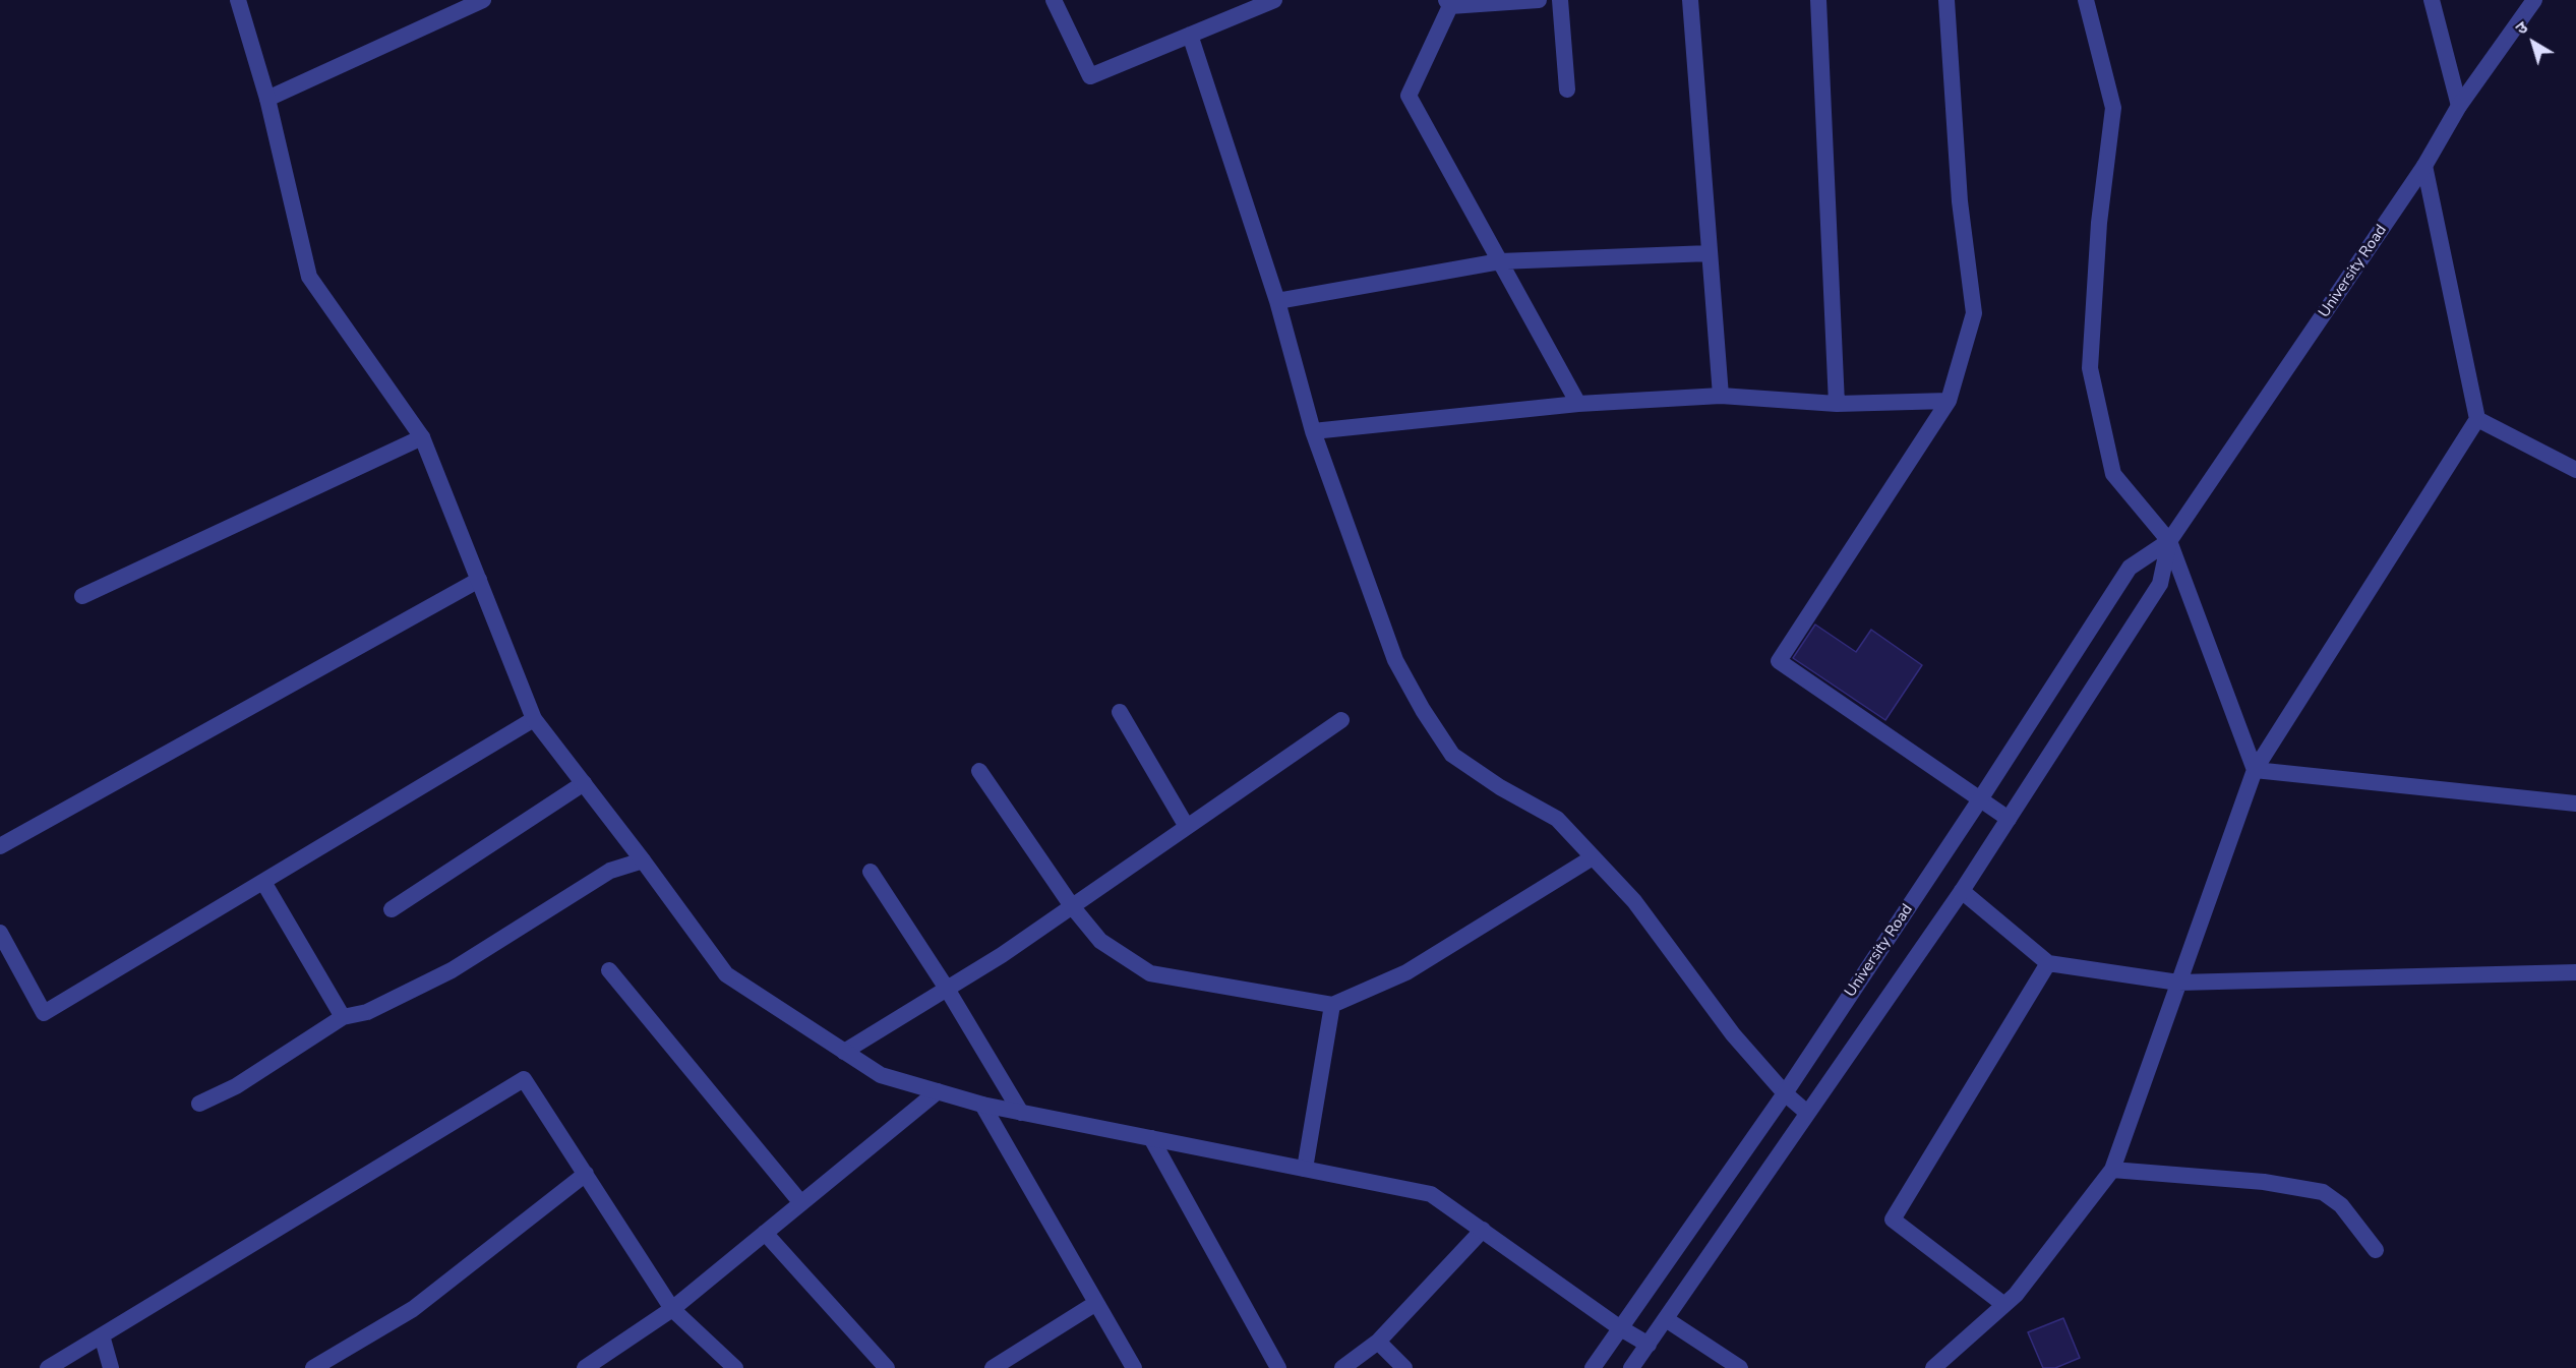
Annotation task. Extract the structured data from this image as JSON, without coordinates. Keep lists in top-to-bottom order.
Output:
{
  "streets": {
    "street": ["University Road"]
  },
  "north": "top left"
}
